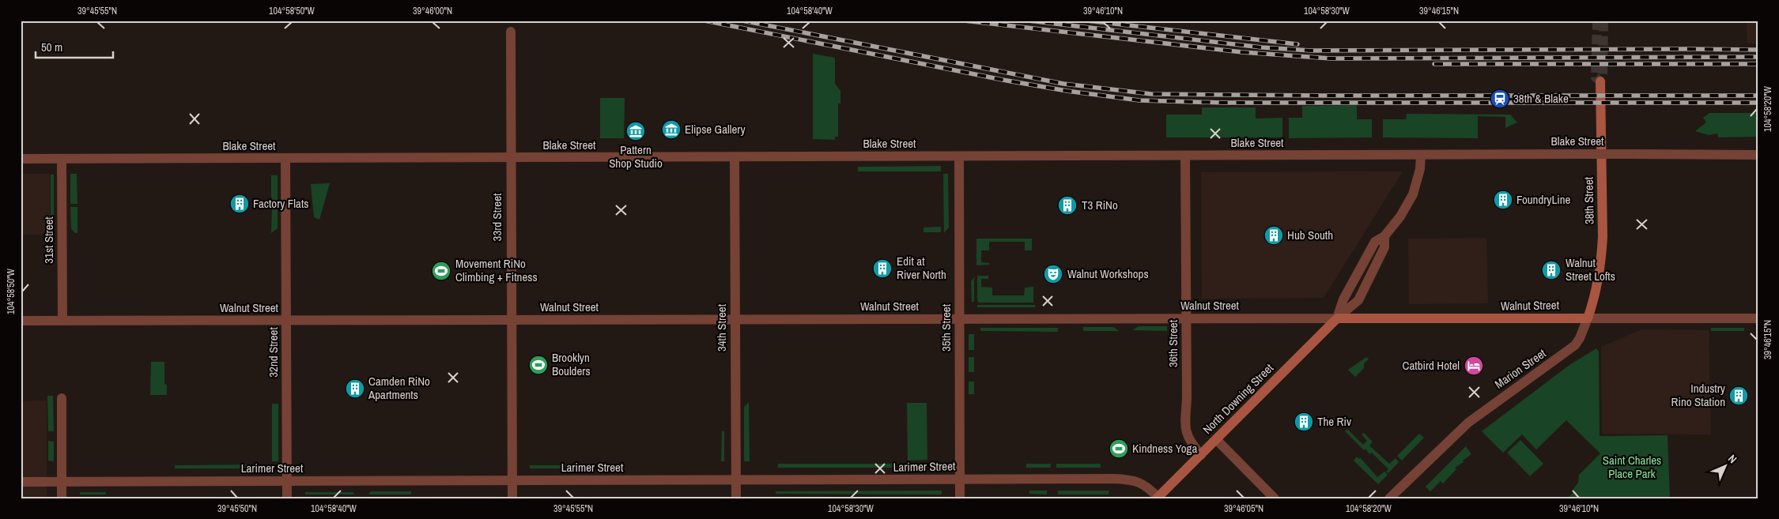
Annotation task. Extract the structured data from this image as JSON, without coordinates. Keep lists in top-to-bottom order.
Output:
{
  "streets": {
    "main road": ["38th Street", "Walnut Street", "North Downing Street"],
    "street": [
      "Blake Street",
      "33rd Street",
      "31st Street",
      "34th Street",
      "35th Street",
      "36th Street",
      "32nd Street",
      "Marion Street",
      "Larimer Street"
    ]
  },
  "crossings": [
    ["Blake Street", "33rd Street"],
    ["Blake Street", "31st Street"],
    ["Blake Street", "34th Street"],
    ["Blake Street", "35th Street"],
    ["Blake Street", "36th Street"],
    ["Blake Street", "32nd Street"],
    ["Blake Street", "North Downing Street"],
    ["38th Street", "Walnut Street"],
    ["38th Street", "Marion Street"],
    ["33rd Street", "Walnut Street"],
    ["33rd Street", "Larimer Street"],
    ["31st Street", "Walnut Street"],
    ["Walnut Street", "34th Street"],
    ["Walnut Street", "35th Street"],
    ["Walnut Street", "36th Street"],
    ["Walnut Street", "32nd Street"],
    ["Walnut Street", "Marion Street"],
    ["Walnut Street", "North Downing Street"],
    ["34th Street", "Larimer Street"],
    ["35th Street", "Larimer Street"],
    ["36th Street", "North Downing Street"],
    ["32nd Street", "Larimer Street"],
    ["North Downing Street", "Larimer Street"]
  ],
  "parks": ["Saint Charles Place Park"],
  "places": {
    "station": ["38th & Blake"],
    "museum": ["Elipse Gallery", "Pattern Shop Studio"],
    "building": [
      "FoundryLine",
      "Factory Flats",
      "T3 RiNo",
      "Hub South",
      "Edit at River North",
      "Walnut Street Lofts",
      "Camden RiNo Apartments",
      "Industry Rino Station",
      "The Riv"
    ],
    "sports": ["Movement RiNo Climbing + Fitness", "Brooklyn Boulders", "Kindness Yoga"],
    "theatre": ["Walnut Workshops"],
    "hotel": ["Catbird Hotel"]
  },
  "scale_bar": "50 m",
  "north": "top right",
  "coordinates": [
    "39°45'55\"N",
    "104°58'50\"W",
    "39°46'00\"N",
    "104°58'40\"W",
    "39°46'10\"N",
    "104°58'30\"W",
    "39°46'15\"N",
    "104°58'20\"W",
    "39°45'50\"N",
    "39°46'05\"N"
  ]
}
